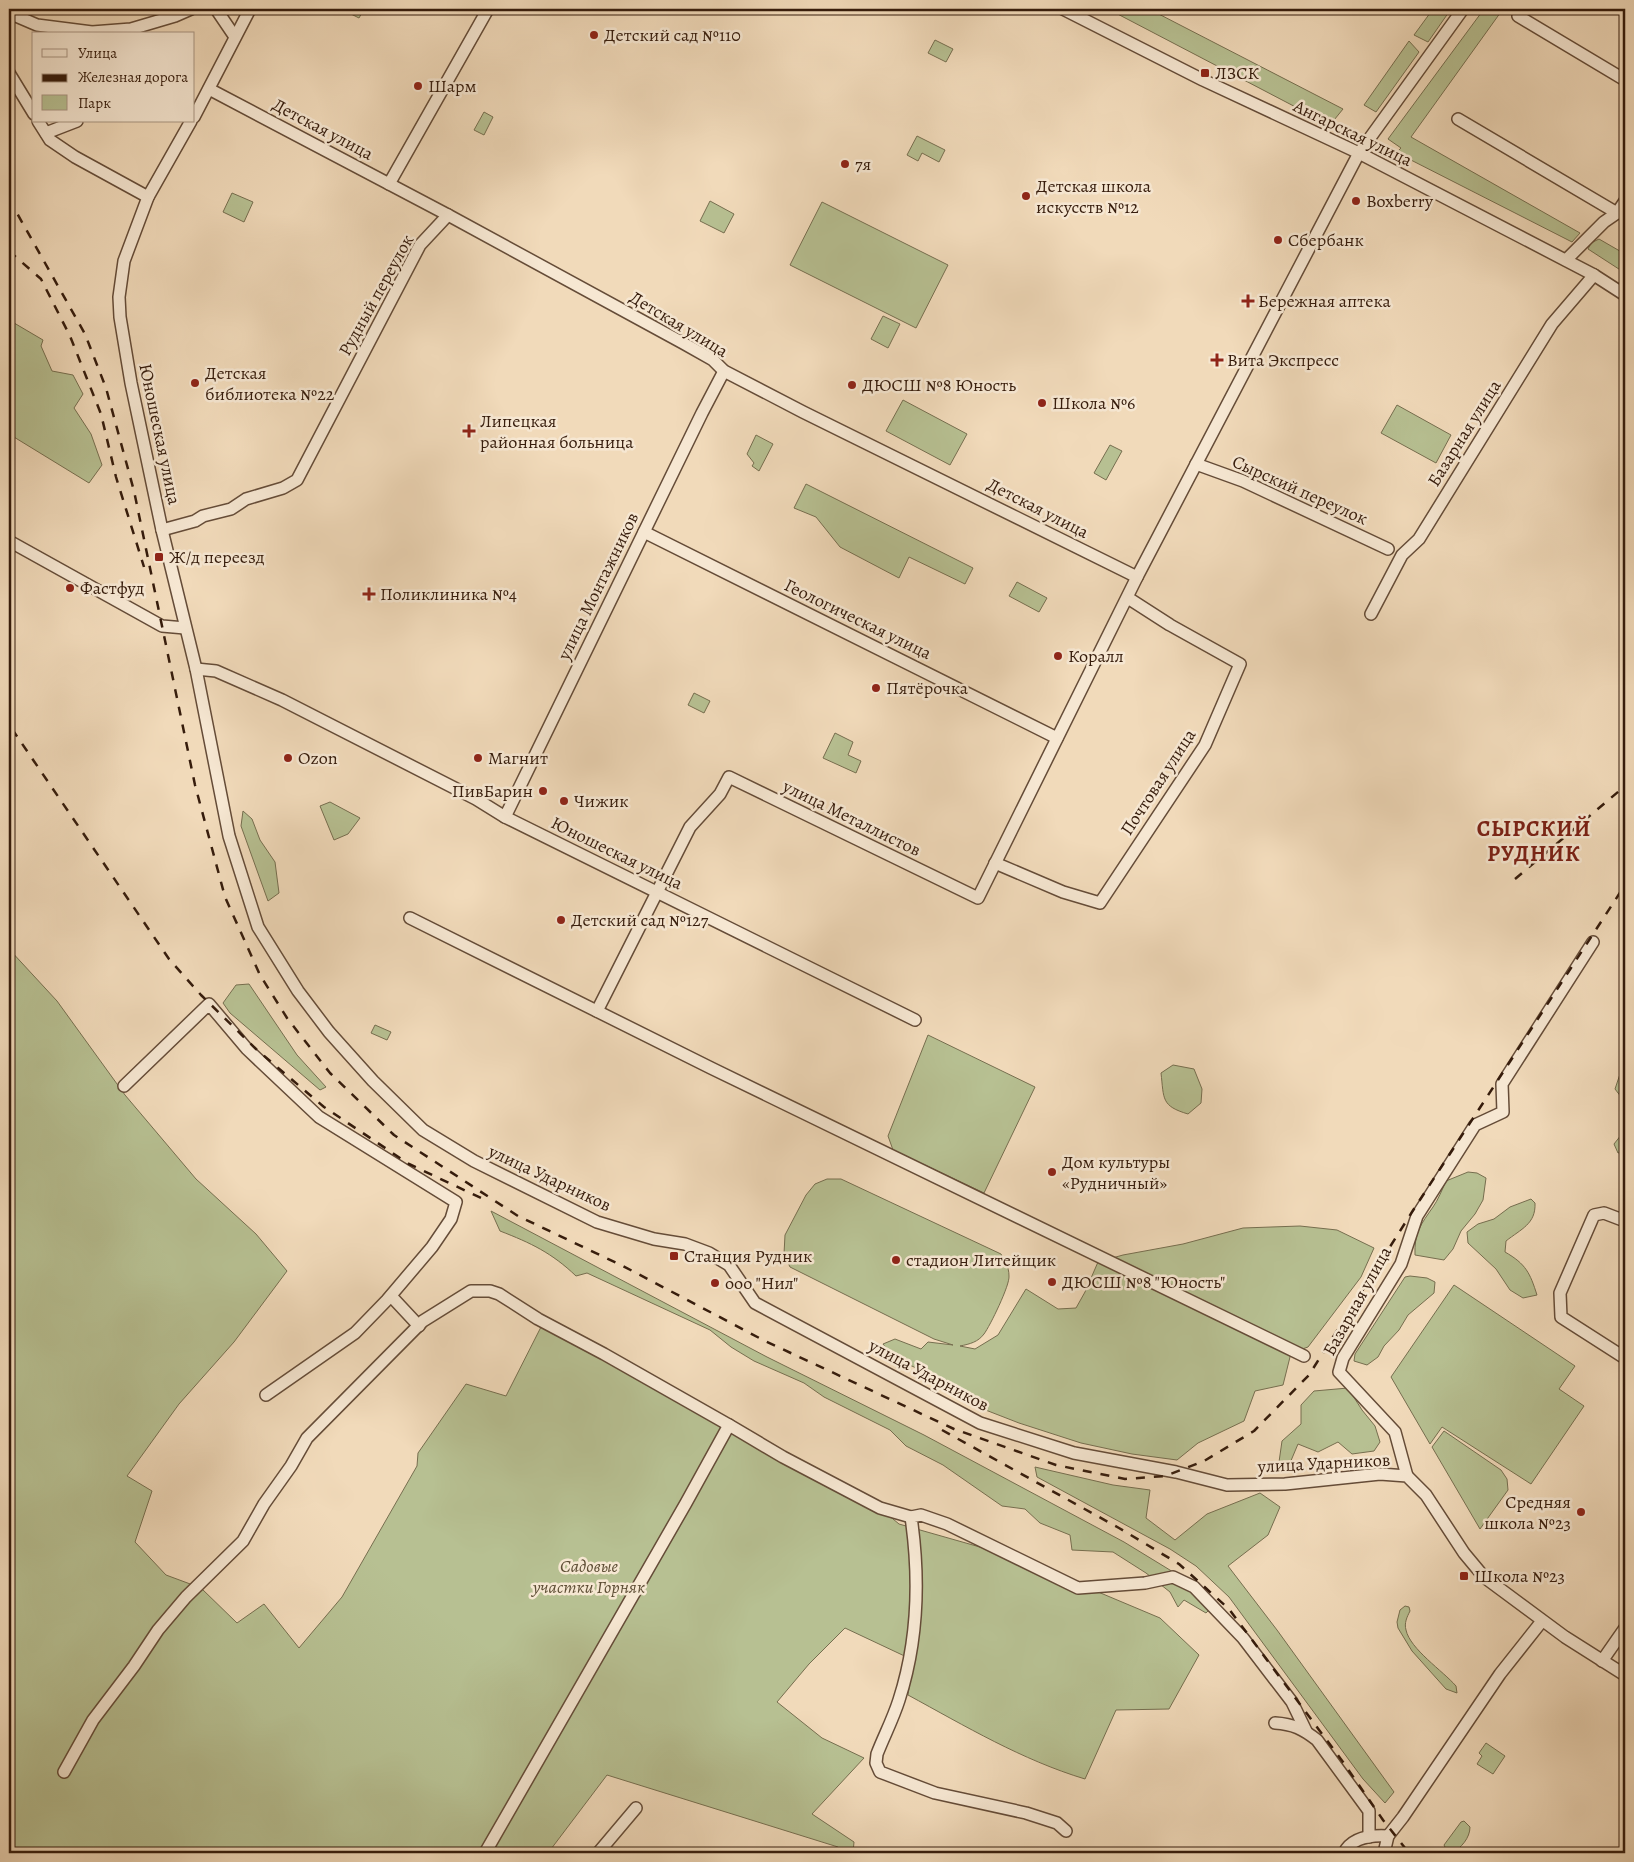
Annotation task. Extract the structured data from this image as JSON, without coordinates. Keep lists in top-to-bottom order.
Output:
{
  "streets": {
    "street": [
      "Детская улица",
      "Ангарская улица",
      "Рудный переулок",
      "Базарная улица",
      "Юношеская улица",
      "Сырский переулок",
      "улица Монтажников",
      "Геологическая улица",
      "Почтовая улица",
      "улица Металлистов",
      "улица Ударников"
    ]
  },
  "crossings": [
    ["Детская улица", "Рудный переулок"],
    ["Детская улица", "улица Монтажников"],
    ["Ангарская улица", "Базарная улица"],
    ["Рудный переулок", "Юношеская улица"],
    ["Базарная улица", "улица Ударников"],
    ["Юношеская улица", "улица Монтажников"],
    ["Юношеская улица", "улица Металлистов"],
    ["Юношеская улица", "улица Ударников"],
    ["улица Монтажников", "Геологическая улица"],
    ["Почтовая улица", "улица Металлистов"]
  ],
  "districts": ["СЫРСКИЙ РУДНИК"],
  "parks": ["Садовые участки Горняк"],
  "places": {
    "other": [
      "Детский сад №110",
      "Шарм",
      "7я",
      "Детская школа искусств №12",
      "Boxberry",
      "Сбербанк",
      "Детская библиотека №22",
      "ДЮСШ №8 Юность",
      "Школа №6",
      "Фастфуд",
      "Коралл",
      "Пятёрочка",
      "Ozon",
      "Магнит",
      "ПивБарин",
      "Чижик",
      "Детский сад №127",
      "Дом культуры «Рудничный»",
      "стадион Литейщик",
      "ДЮСШ №8 \"Юность\"",
      "ооо \"Нил\"",
      "Средняя школа №23"
    ],
    "transit": [
      "ЛЗСК",
      "Ж/д переезд",
      "Станция Рудник",
      "Школа №23"
    ],
    "health": [
      "Бережная аптека",
      "Вита Экспресс",
      "Липецкая районная больница",
      "Поликлиника №4"
    ]
  },
  "legend": ["Улица", "Железная дорога", "Парк"]
}
